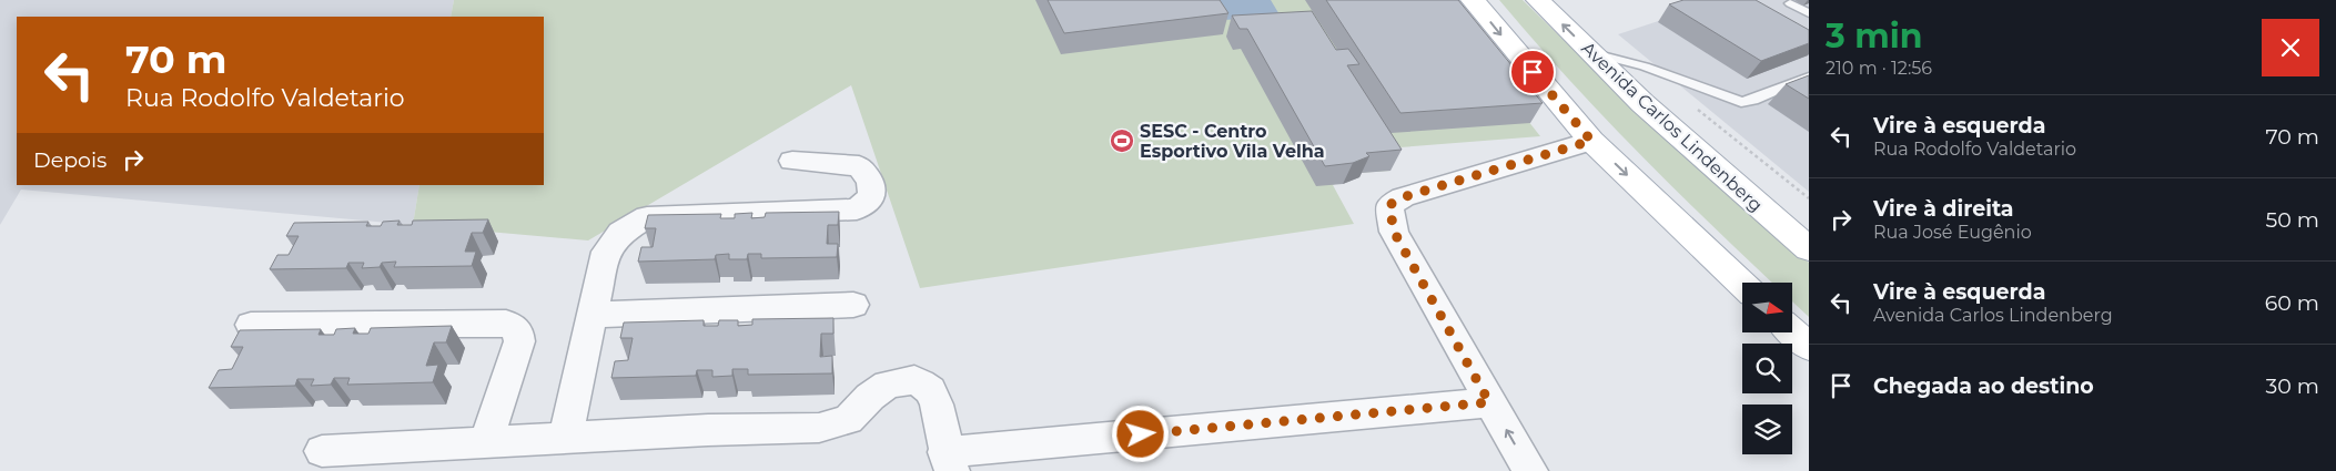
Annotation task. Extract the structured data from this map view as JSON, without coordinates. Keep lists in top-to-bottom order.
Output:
{
  "streets": {
    "main road": ["Avenida Carlos Lindenberg"]
  },
  "places": {
    "sports": ["SESC - Centro Esportivo Vila Velha"]
  },
  "north": "right",
  "page": {
    "heading": ["3 min", "210 m · 12:56"],
    "turn": ["70 m", "Rua Rodolfo Valdetario"],
    "list": [
      {
        "name": "Vire à esquerda",
        "note": "Rua Rodolfo Valdetario",
        "value": "70 m"
      },
      {
        "name": "Vire à direita",
        "note": "Rua José Eugênio",
        "value": "50 m"
      },
      {
        "name": "Vire à esquerda",
        "note": "Avenida Carlos Lindenberg",
        "value": "60 m"
      },
      {
        "name": "Chegada ao destino",
        "value": "30 m"
      }
    ],
    "then": "Depois"
  }
}
